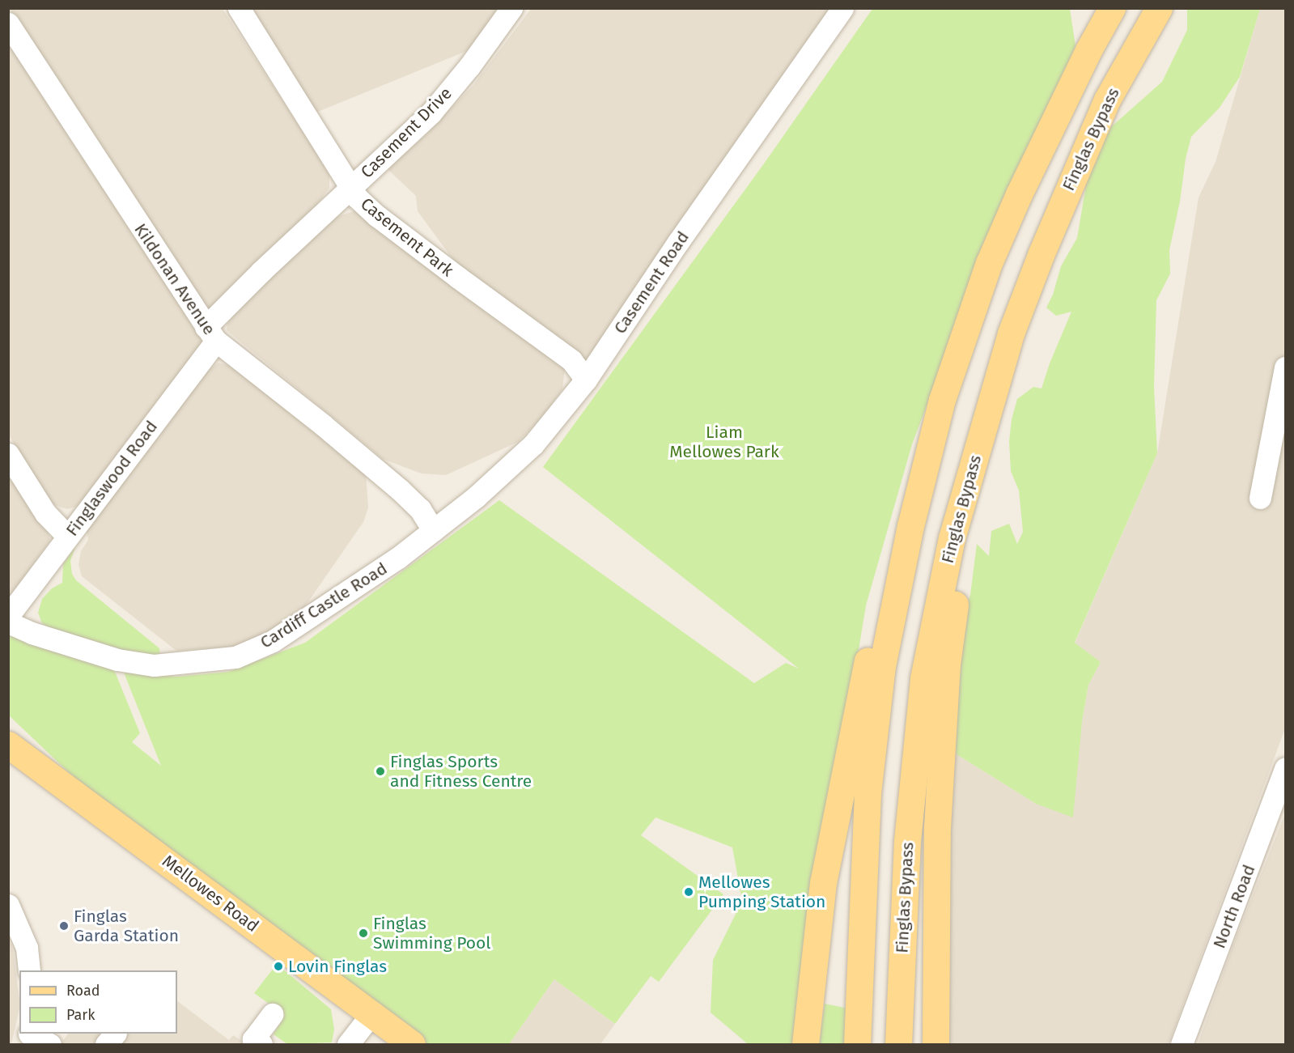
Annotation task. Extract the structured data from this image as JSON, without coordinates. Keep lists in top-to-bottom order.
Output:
{
  "streets": {
    "main road": ["Finglas Bypass", "Mellowes Road"],
    "street": [
      "Casement Drive",
      "Casement Park",
      "Kildonan Avenue",
      "Casement Road",
      "Finglaswood Road",
      "Cardiff Castle Road",
      "North Road"
    ]
  },
  "crossings": [
    ["Casement Drive", "Casement Park"],
    ["Casement Drive", "Kildonan Avenue"],
    ["Casement Drive", "Finglaswood Road"],
    ["Casement Park", "Casement Road"],
    ["Kildonan Avenue", "Casement Road"],
    ["Kildonan Avenue", "Finglaswood Road"],
    ["Kildonan Avenue", "Cardiff Castle Road"],
    ["Casement Road", "Cardiff Castle Road"]
  ],
  "parks": ["Liam Mellowes Park"],
  "places": [
    "Finglas Sports and Fitness Centre",
    "Mellowes Pumping Station",
    "Finglas Garda Station",
    "Finglas Swimming Pool",
    "Lovin Finglas"
  ],
  "legend": ["Road", "Park"]
}
